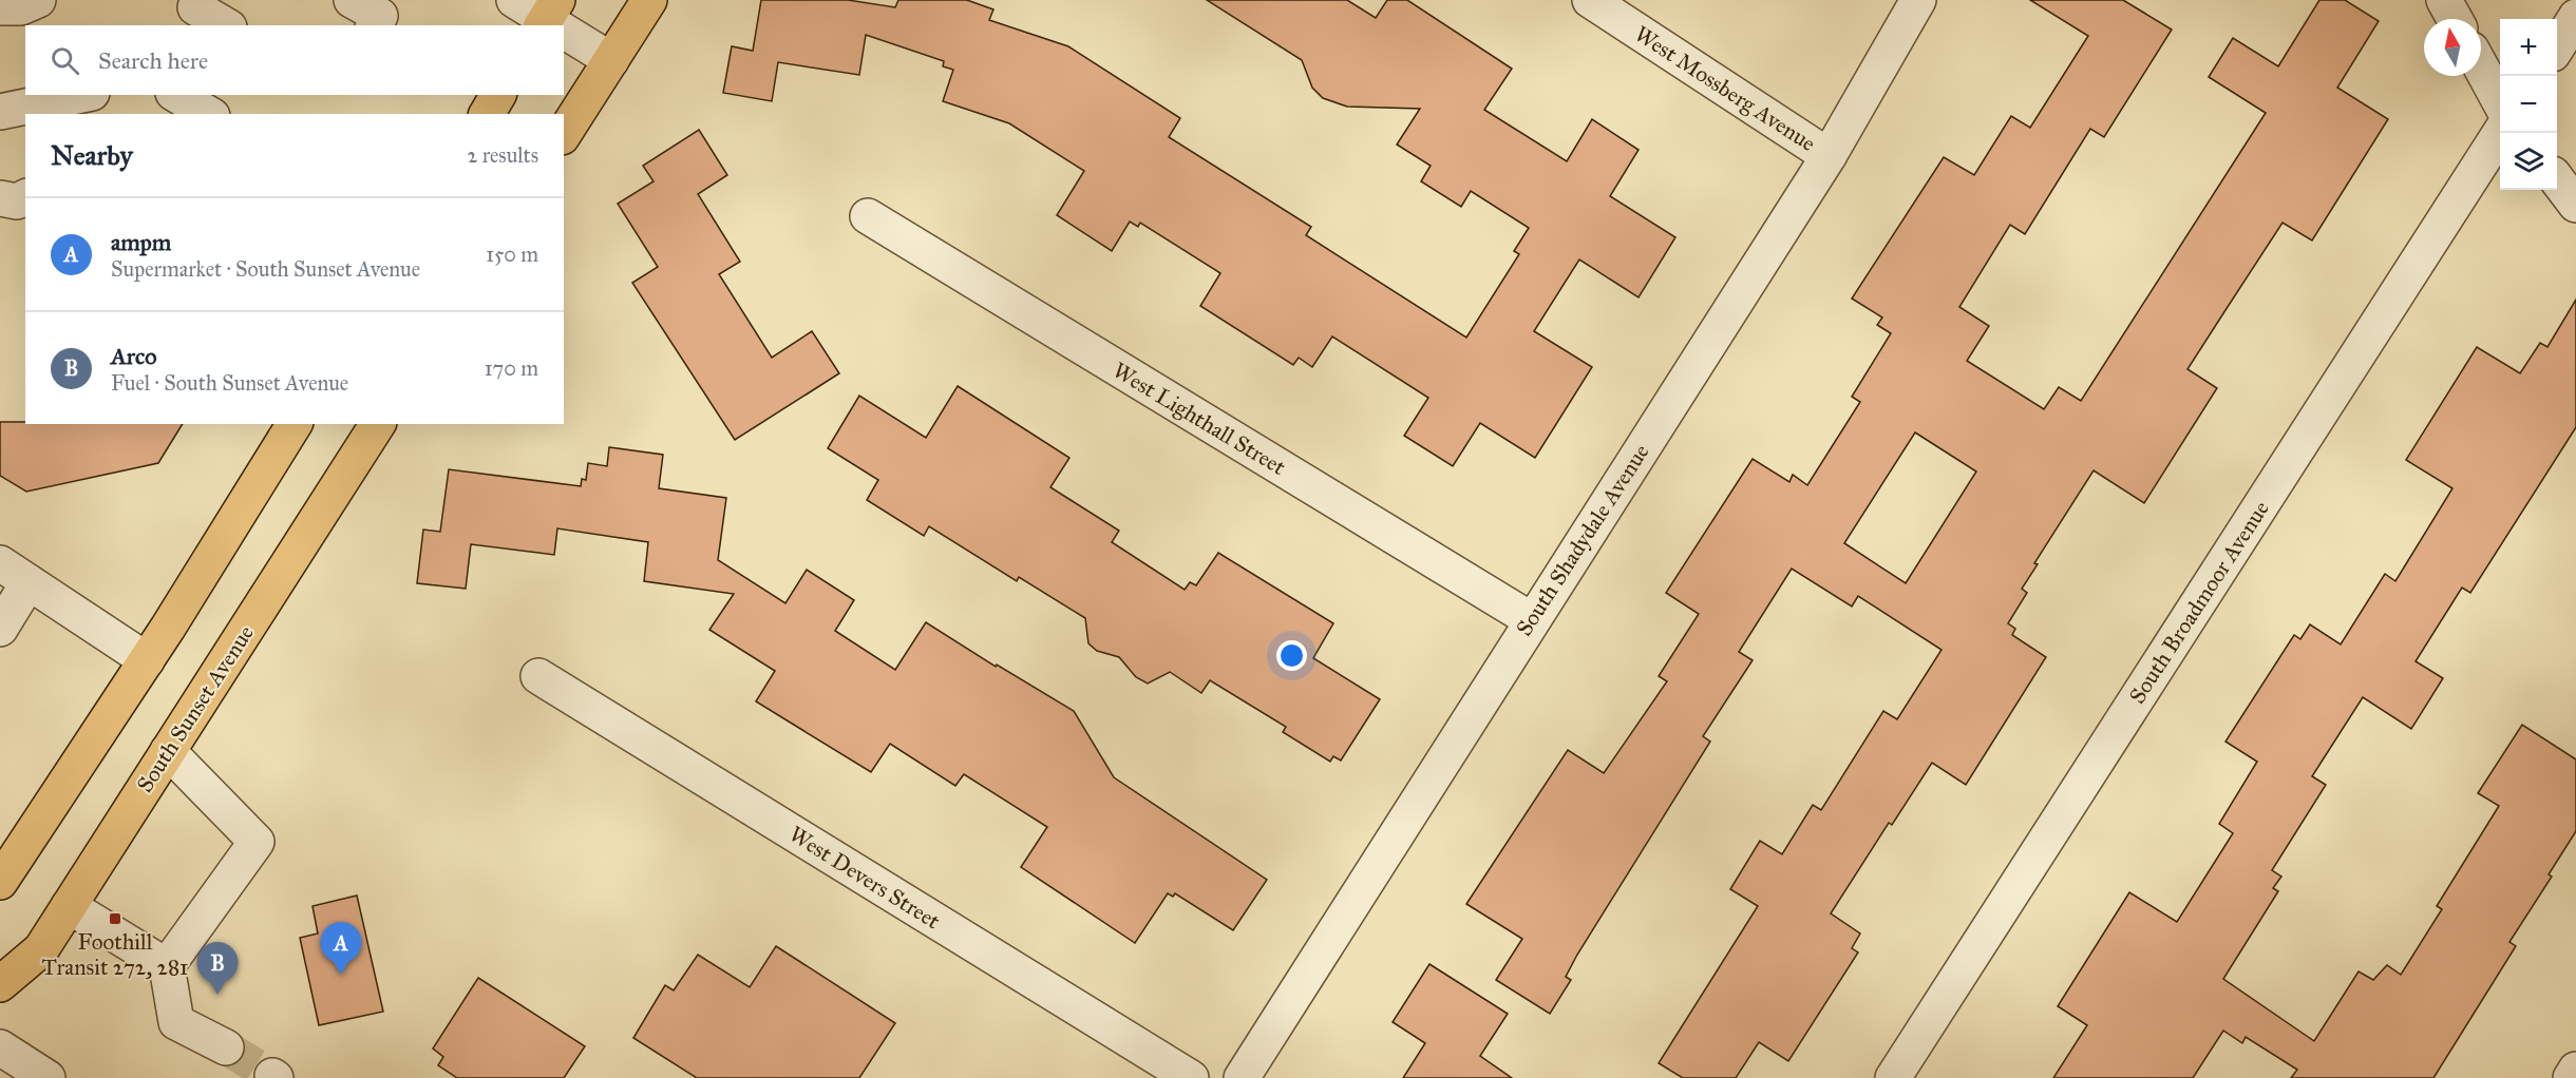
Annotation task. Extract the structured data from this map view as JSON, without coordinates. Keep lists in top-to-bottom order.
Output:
{
  "streets": {
    "main road": ["South Sunset Avenue"],
    "street": [
      "West Mossberg Avenue",
      "West Lighthall Street",
      "South Shadydale Avenue",
      "South Broadmoor Avenue",
      "West Devers Street"
    ]
  },
  "crossings": [
    ["West Mossberg Avenue", "South Shadydale Avenue"],
    ["West Lighthall Street", "South Shadydale Avenue"]
  ],
  "places": {
    "transit": ["Foothill Transit 272, 281"]
  },
  "north": "top",
  "page": {
    "map_buttons": ["+", "−"],
    "search": "Search here",
    "heading": ["Nearby", "2 results"],
    "list": [
      {
        "mark": "A",
        "name": "ampm",
        "note": "Supermarket · South Sunset Avenue",
        "value": "150 m"
      },
      {
        "mark": "B",
        "name": "Arco",
        "note": "Fuel · South Sunset Avenue",
        "value": "170 m"
      }
    ],
    "pins": ["A", "B"]
  }
}
